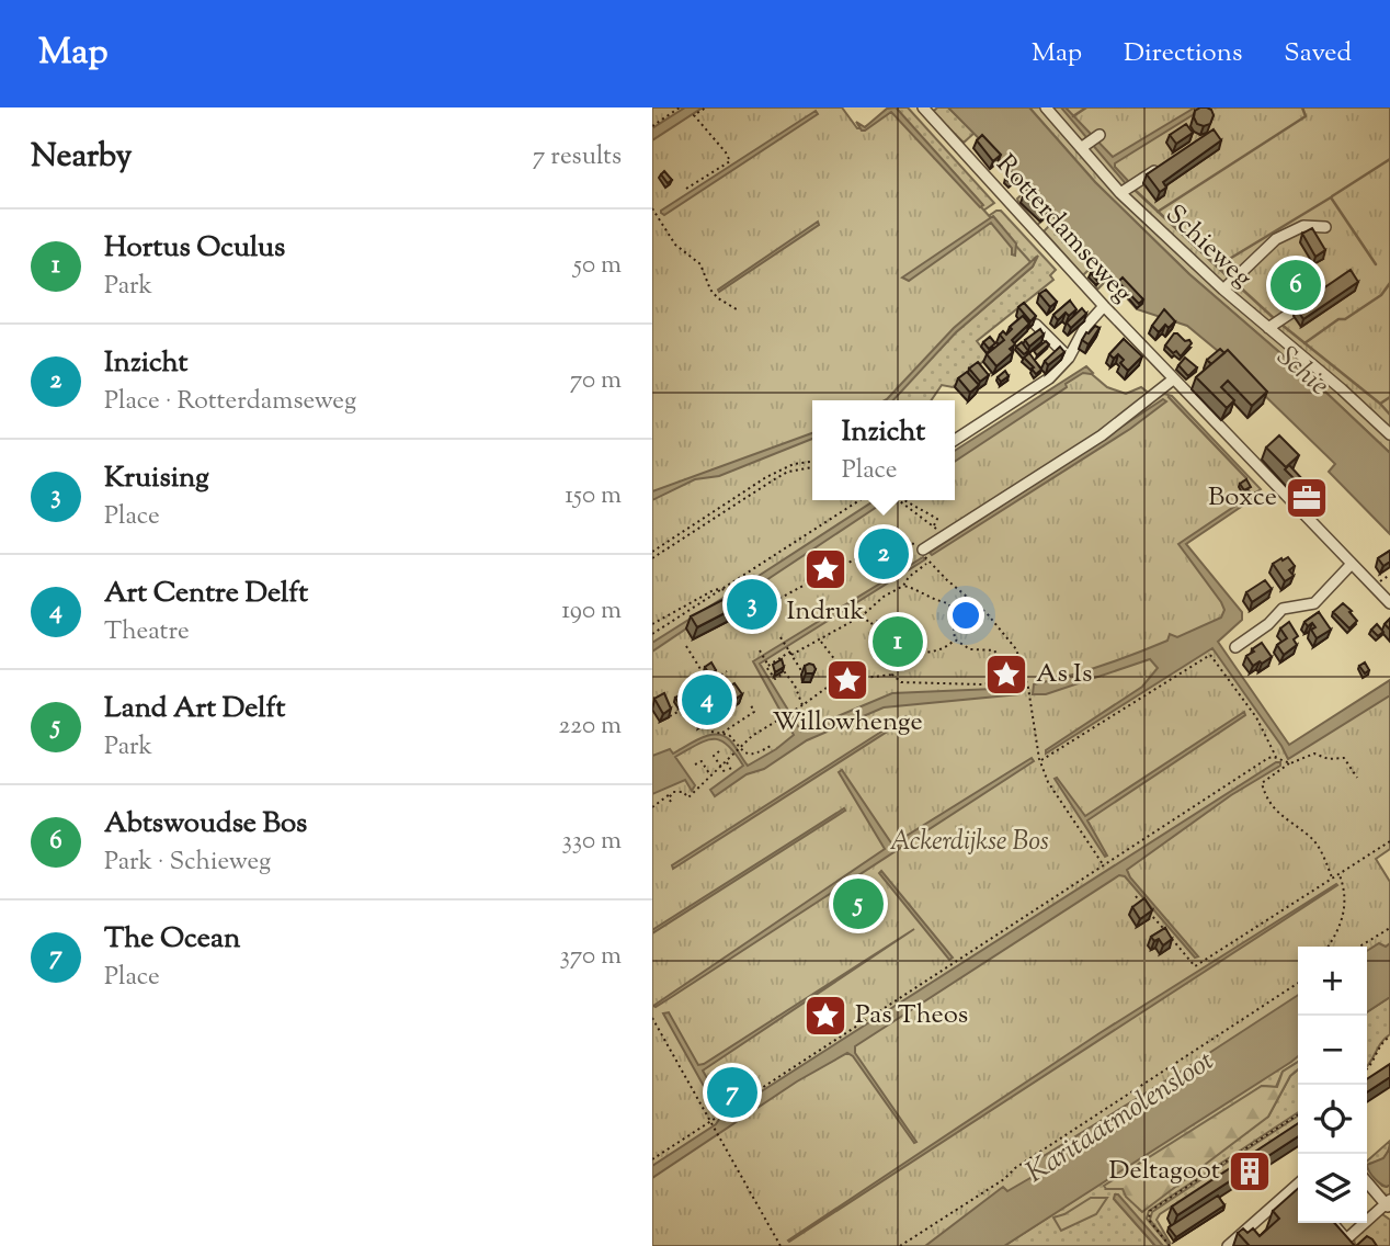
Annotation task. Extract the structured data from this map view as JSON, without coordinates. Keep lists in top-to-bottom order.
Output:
{
  "streets": {
    "street": ["Rotterdamseweg", "Schieweg"]
  },
  "water": ["Schie", "Karitaatmolensloot"],
  "parks": ["Ackerdijkse Bos"],
  "places": {
    "office": ["Boxce"],
    "place": [
      "Indruk",
      "As Is",
      "Willowhenge",
      "Pas Theos"
    ],
    "building": ["Deltagoot"]
  },
  "page": {
    "header": "Map",
    "nav": ["Map", "Directions", "Saved"],
    "heading": ["Nearby", "7 results"],
    "list": [
      {
        "mark": "1",
        "name": "Hortus Oculus",
        "note": "Park",
        "value": "50 m"
      },
      {
        "mark": "2",
        "name": "Inzicht",
        "note": "Place · Rotterdamseweg",
        "value": "70 m"
      },
      {
        "mark": "3",
        "name": "Kruising",
        "note": "Place",
        "value": "150 m"
      },
      {
        "mark": "4",
        "name": "Art Centre Delft",
        "note": "Theatre",
        "value": "190 m"
      },
      {
        "mark": "5",
        "name": "Land Art Delft",
        "note": "Park",
        "value": "220 m"
      },
      {
        "mark": "6",
        "name": "Abtswoudse Bos",
        "note": "Park · Schieweg",
        "value": "330 m"
      },
      {
        "mark": "7",
        "name": "The Ocean",
        "note": "Place",
        "value": "370 m"
      }
    ],
    "pins": [
      "6",
      "2",
      "3",
      "1",
      "4",
      "5",
      "7"
    ],
    "popup": ["Inzicht", "Place"],
    "map_buttons": ["+", "−"]
  }
}
